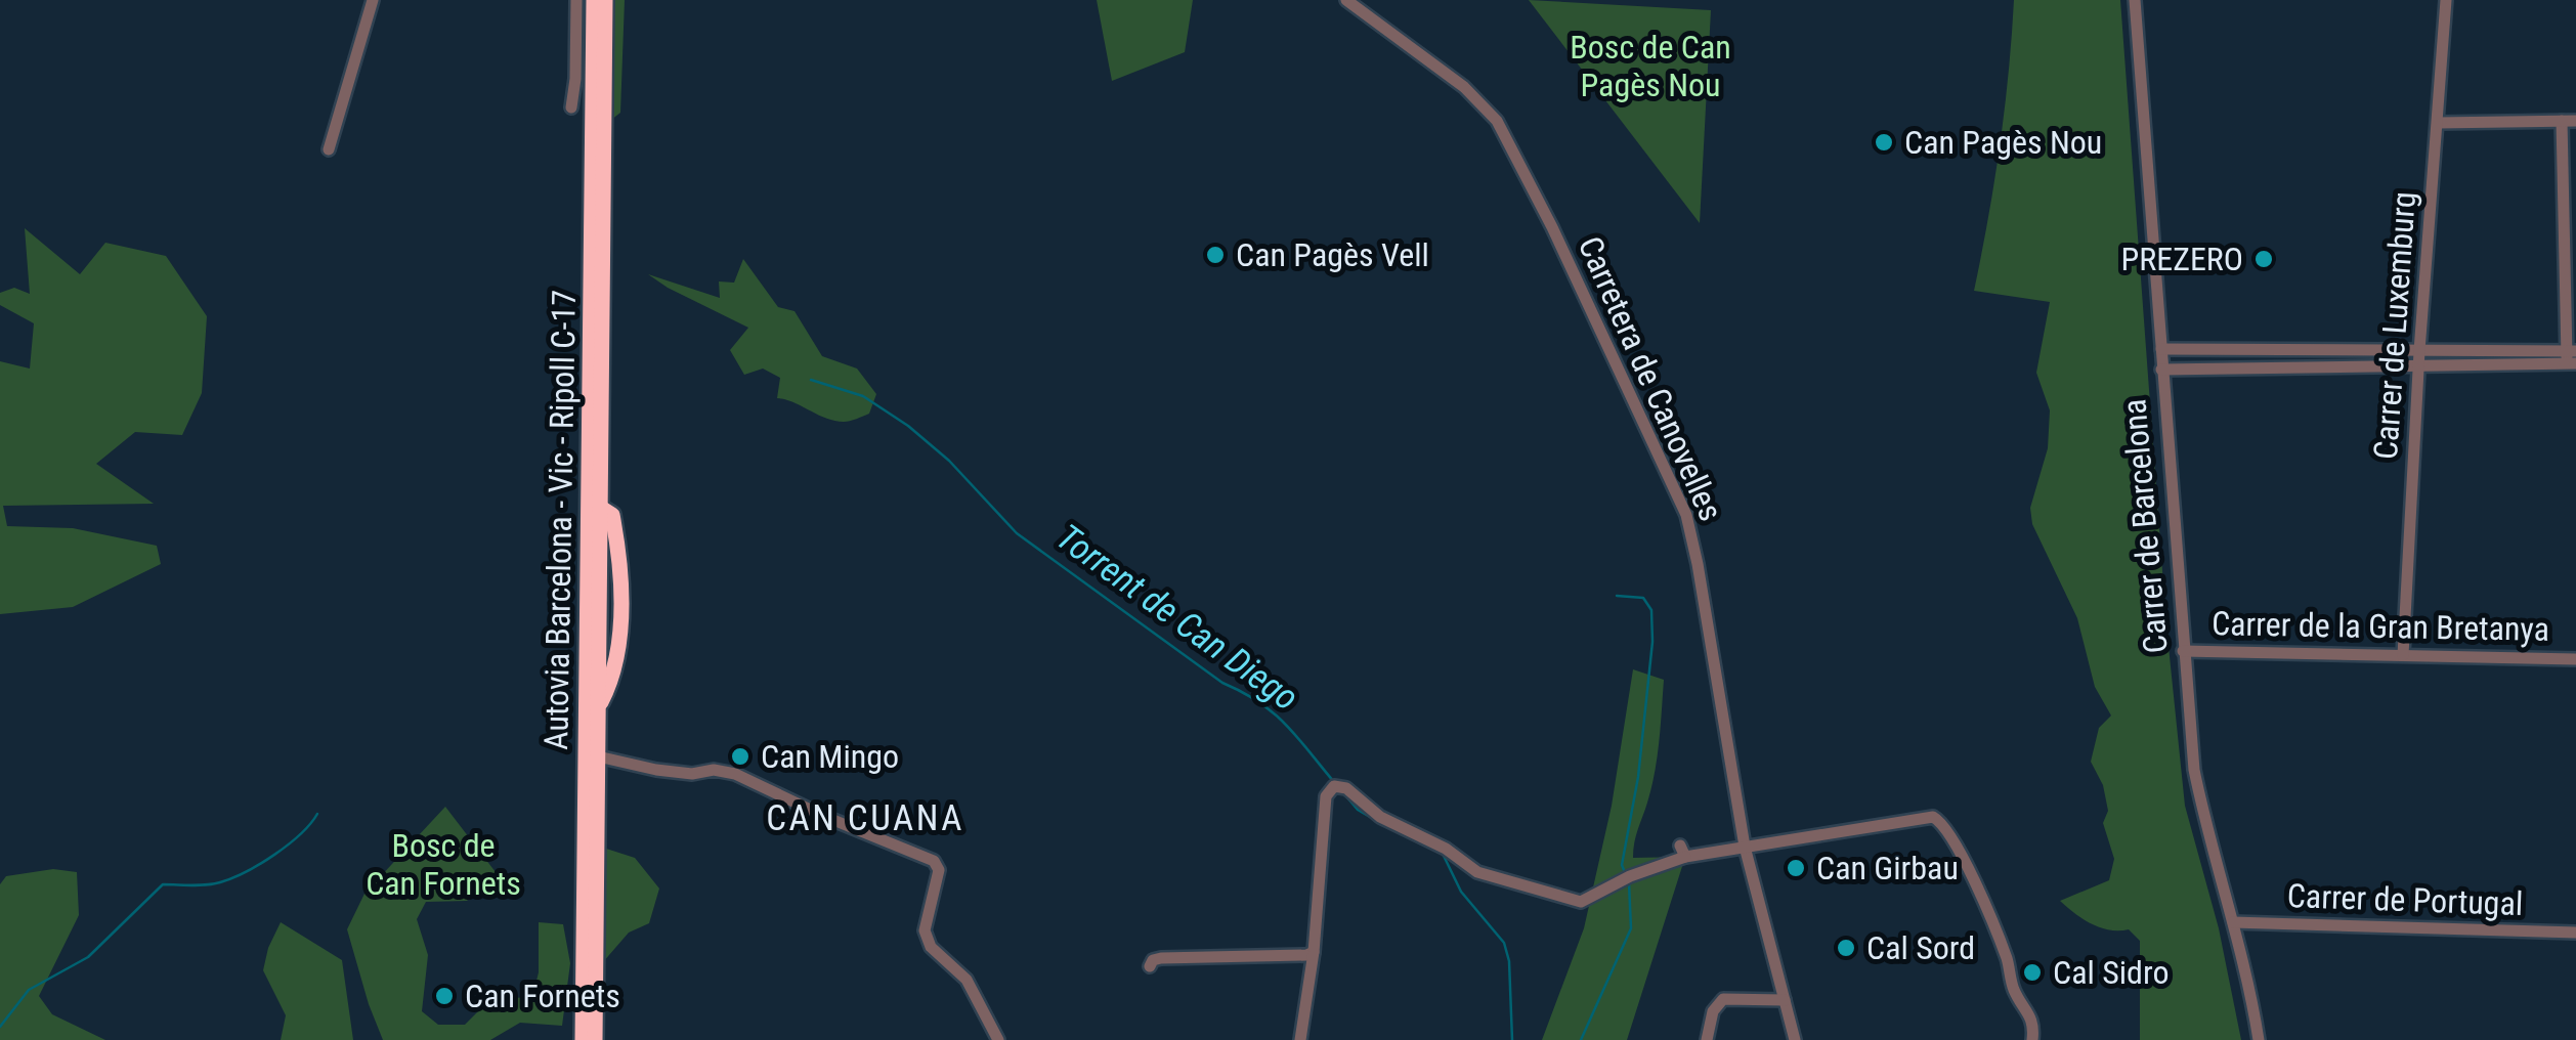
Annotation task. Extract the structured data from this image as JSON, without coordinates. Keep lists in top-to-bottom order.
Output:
{
  "streets": {
    "highway": ["Autovia Barcelona - Vic - Ripoll C-17"],
    "street": [
      "Carrer de Luxemburg",
      "Carretera de Canovelles",
      "Carrer de Barcelona",
      "Carrer de la Gran Bretanya",
      "Carrer de Portugal"
    ]
  },
  "crossings": [
    ["Carrer de Luxemburg", "Carrer de la Gran Bretanya"],
    ["Carrer de Barcelona", "Carrer de la Gran Bretanya"],
    ["Carrer de Barcelona", "Carrer de Portugal"]
  ],
  "districts": ["CAN CUANA"],
  "water": ["Torrent de Can Diego"],
  "parks": ["Bosc de Can Pagès Nou", "Bosc de Can Fornets"],
  "places": [
    "Can Pagès Nou",
    "Can Pagès Vell",
    "PREZERO",
    "Can Mingo",
    "Can Girbau",
    "Cal Sord",
    "Cal Sidro",
    "Can Fornets"
  ]
}
